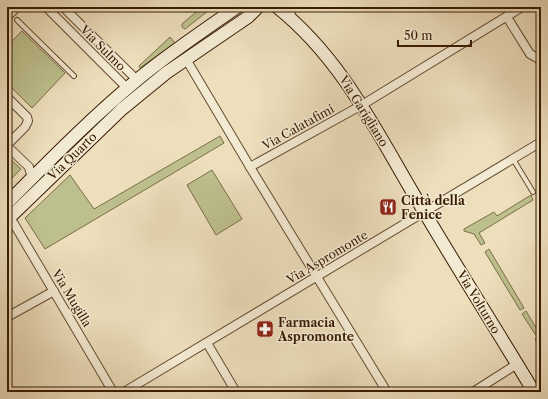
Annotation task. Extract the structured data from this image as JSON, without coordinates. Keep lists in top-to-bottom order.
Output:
{
  "streets": {
    "street": [
      "Via Sulmo",
      "Via Garigliano",
      "Via Calatafimi",
      "Via Quarto",
      "Via Aspromonte",
      "Via Mugilla",
      "Via Volturno"
    ]
  },
  "crossings": [
    ["Via Sulmo", "Via Quarto"],
    ["Via Garigliano", "Via Calatafimi"],
    ["Via Garigliano", "Via Aspromonte"],
    ["Via Garigliano", "Via Volturno"],
    ["Via Quarto", "Via Mugilla"],
    ["Via Aspromonte", "Via Volturno"]
  ],
  "places": {
    "restaurant": ["Città della Fenice"],
    "pharmacy": ["Farmacia Aspromonte"]
  },
  "scale_bar": "50 m"
}
